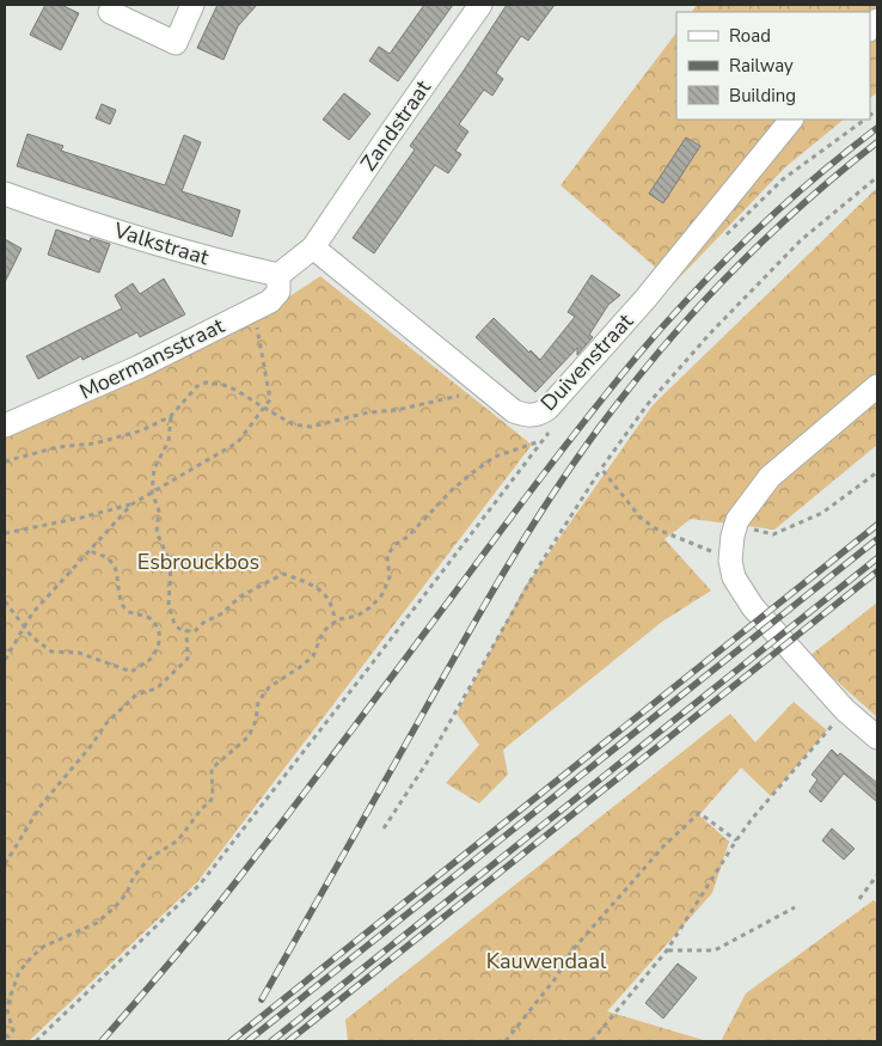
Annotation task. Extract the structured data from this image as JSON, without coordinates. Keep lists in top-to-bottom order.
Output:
{
  "streets": {
    "street": [
      "Zandstraat",
      "Valkstraat",
      "Moermansstraat",
      "Duivenstraat"
    ]
  },
  "crossings": [
    ["Zandstraat", "Duivenstraat"],
    ["Valkstraat", "Moermansstraat"]
  ],
  "parks": ["Esbrouckbos", "Kauwendaal"],
  "legend": ["Road", "Railway", "Building"]
}
